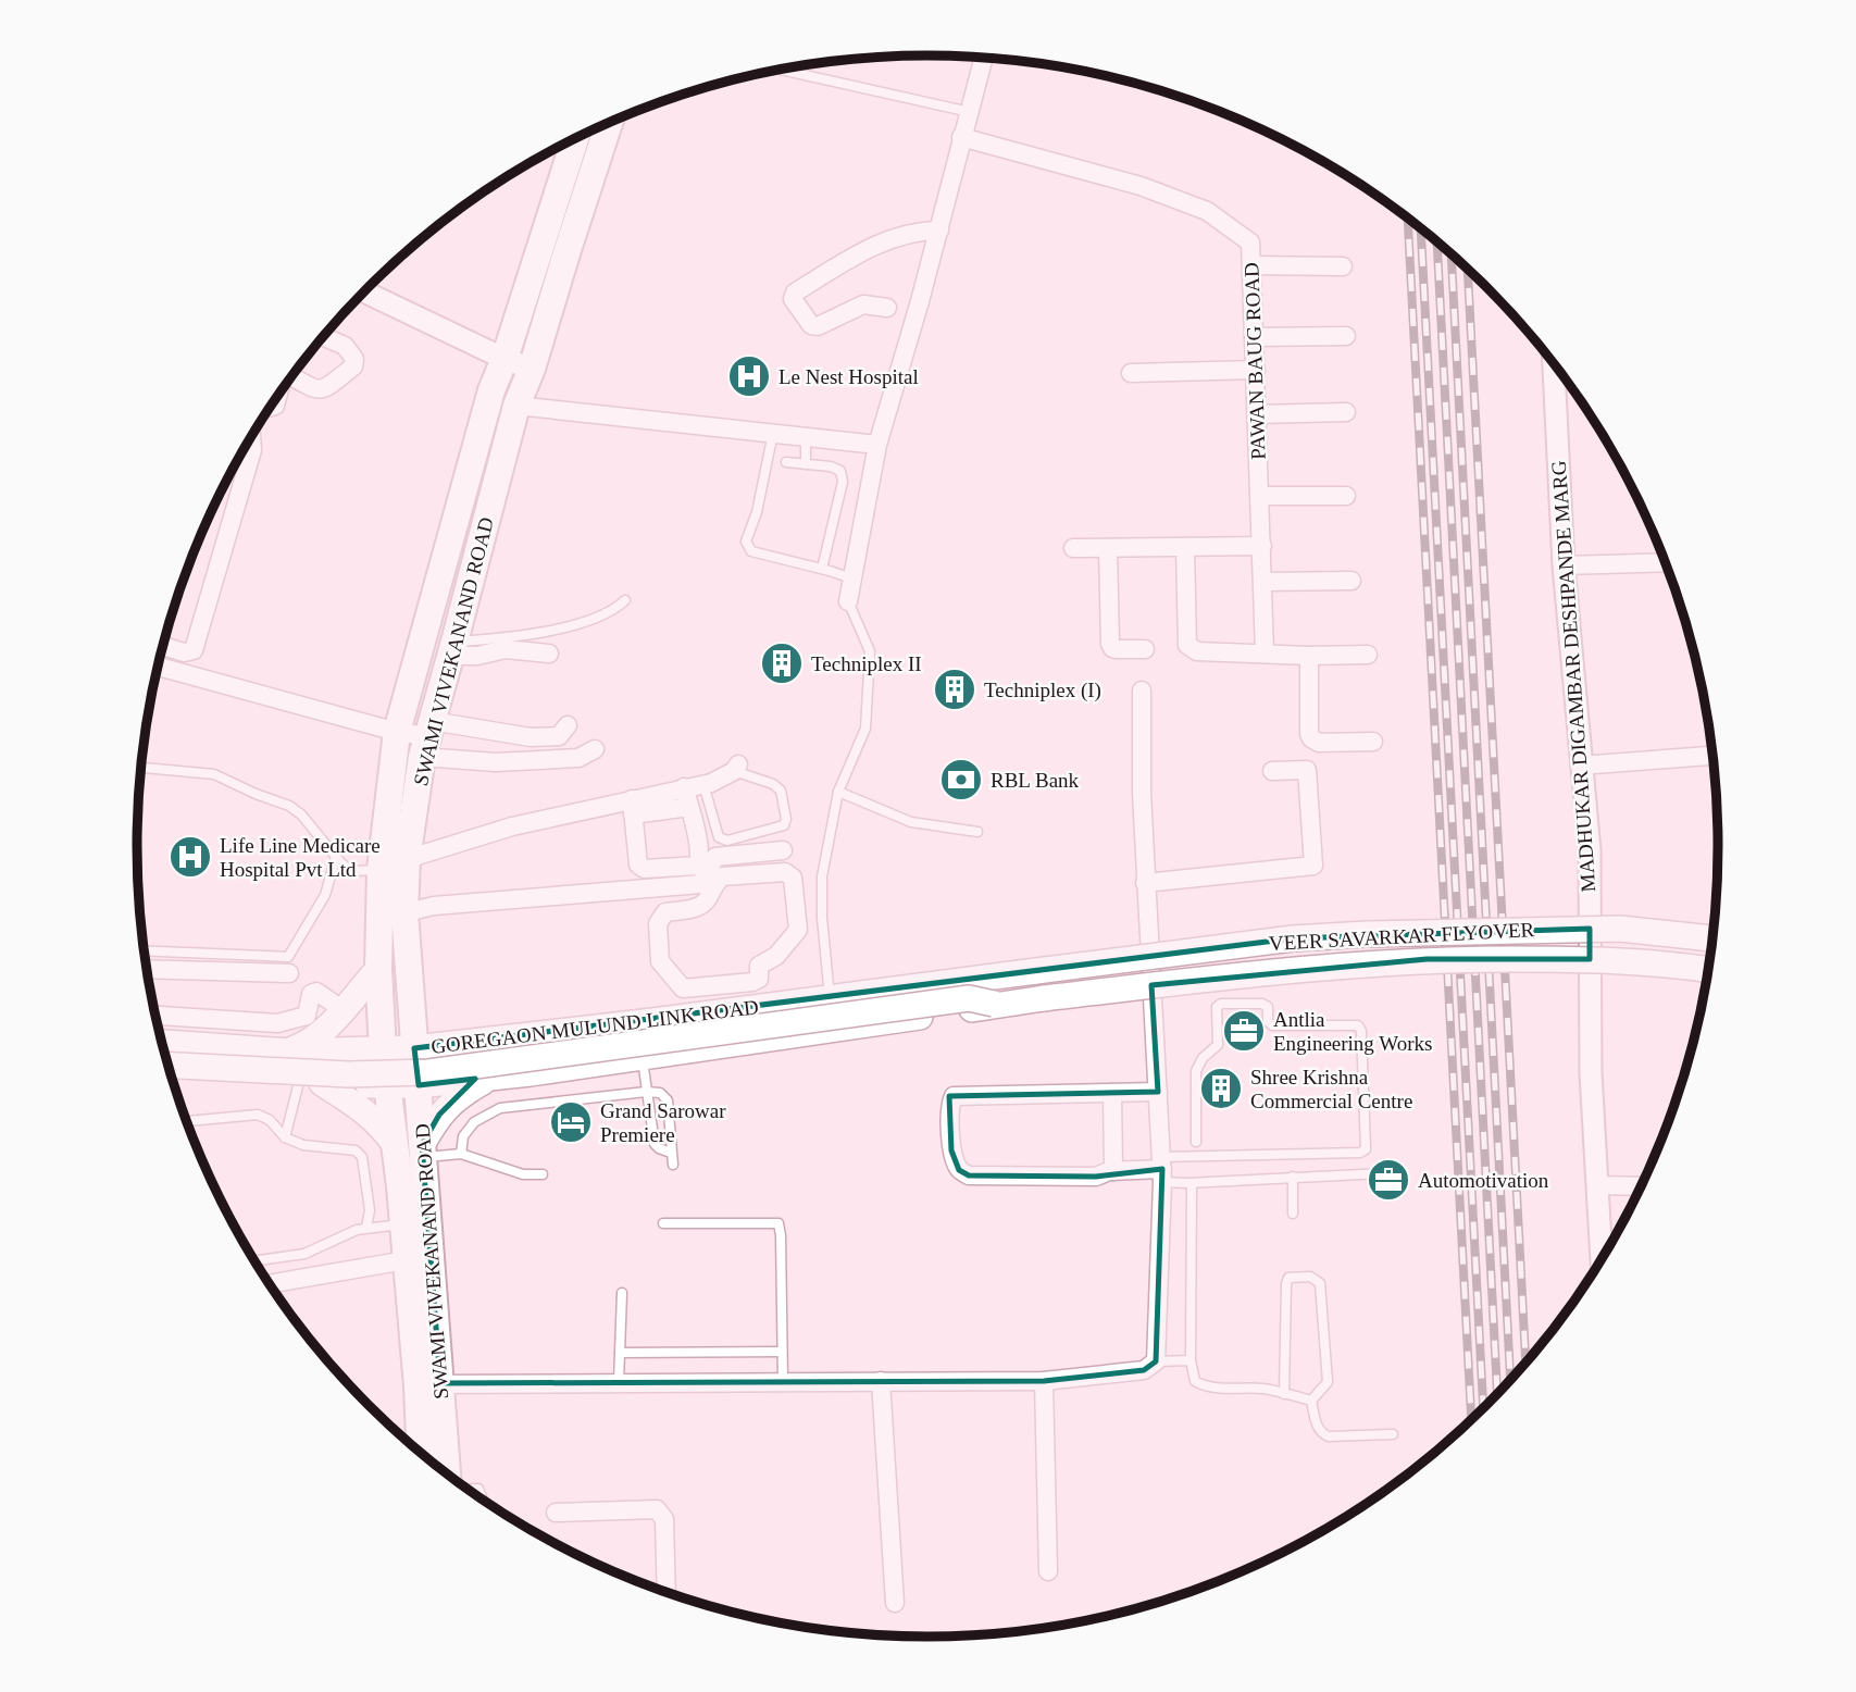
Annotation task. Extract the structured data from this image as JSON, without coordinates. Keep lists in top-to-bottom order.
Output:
{
  "streets": {
    "main road": ["SWAMI VIVEKANAND ROAD", "VEER SAVARKAR FLYOVER", "GOREGAON MULUND LINK ROAD"],
    "street": ["PAWAN BAUG ROAD", "MADHUKAR DIGAMBAR DESHPANDE MARG"]
  },
  "crossings": [
    ["SWAMI VIVEKANAND ROAD", "GOREGAON MULUND LINK ROAD"],
    ["VEER SAVARKAR FLYOVER", "GOREGAON MULUND LINK ROAD"]
  ],
  "places": {
    "hospital": ["Le Nest Hospital", "Life Line Medicare Hospital Pvt Ltd"],
    "building": ["Techniplex II", "Techniplex (I)", "Shree Krishna Commercial Centre"],
    "bank": ["RBL Bank"],
    "office": ["Antlia Engineering Works", "Automotivation"],
    "hotel": ["Grand Sarowar Premiere"]
  }
}
